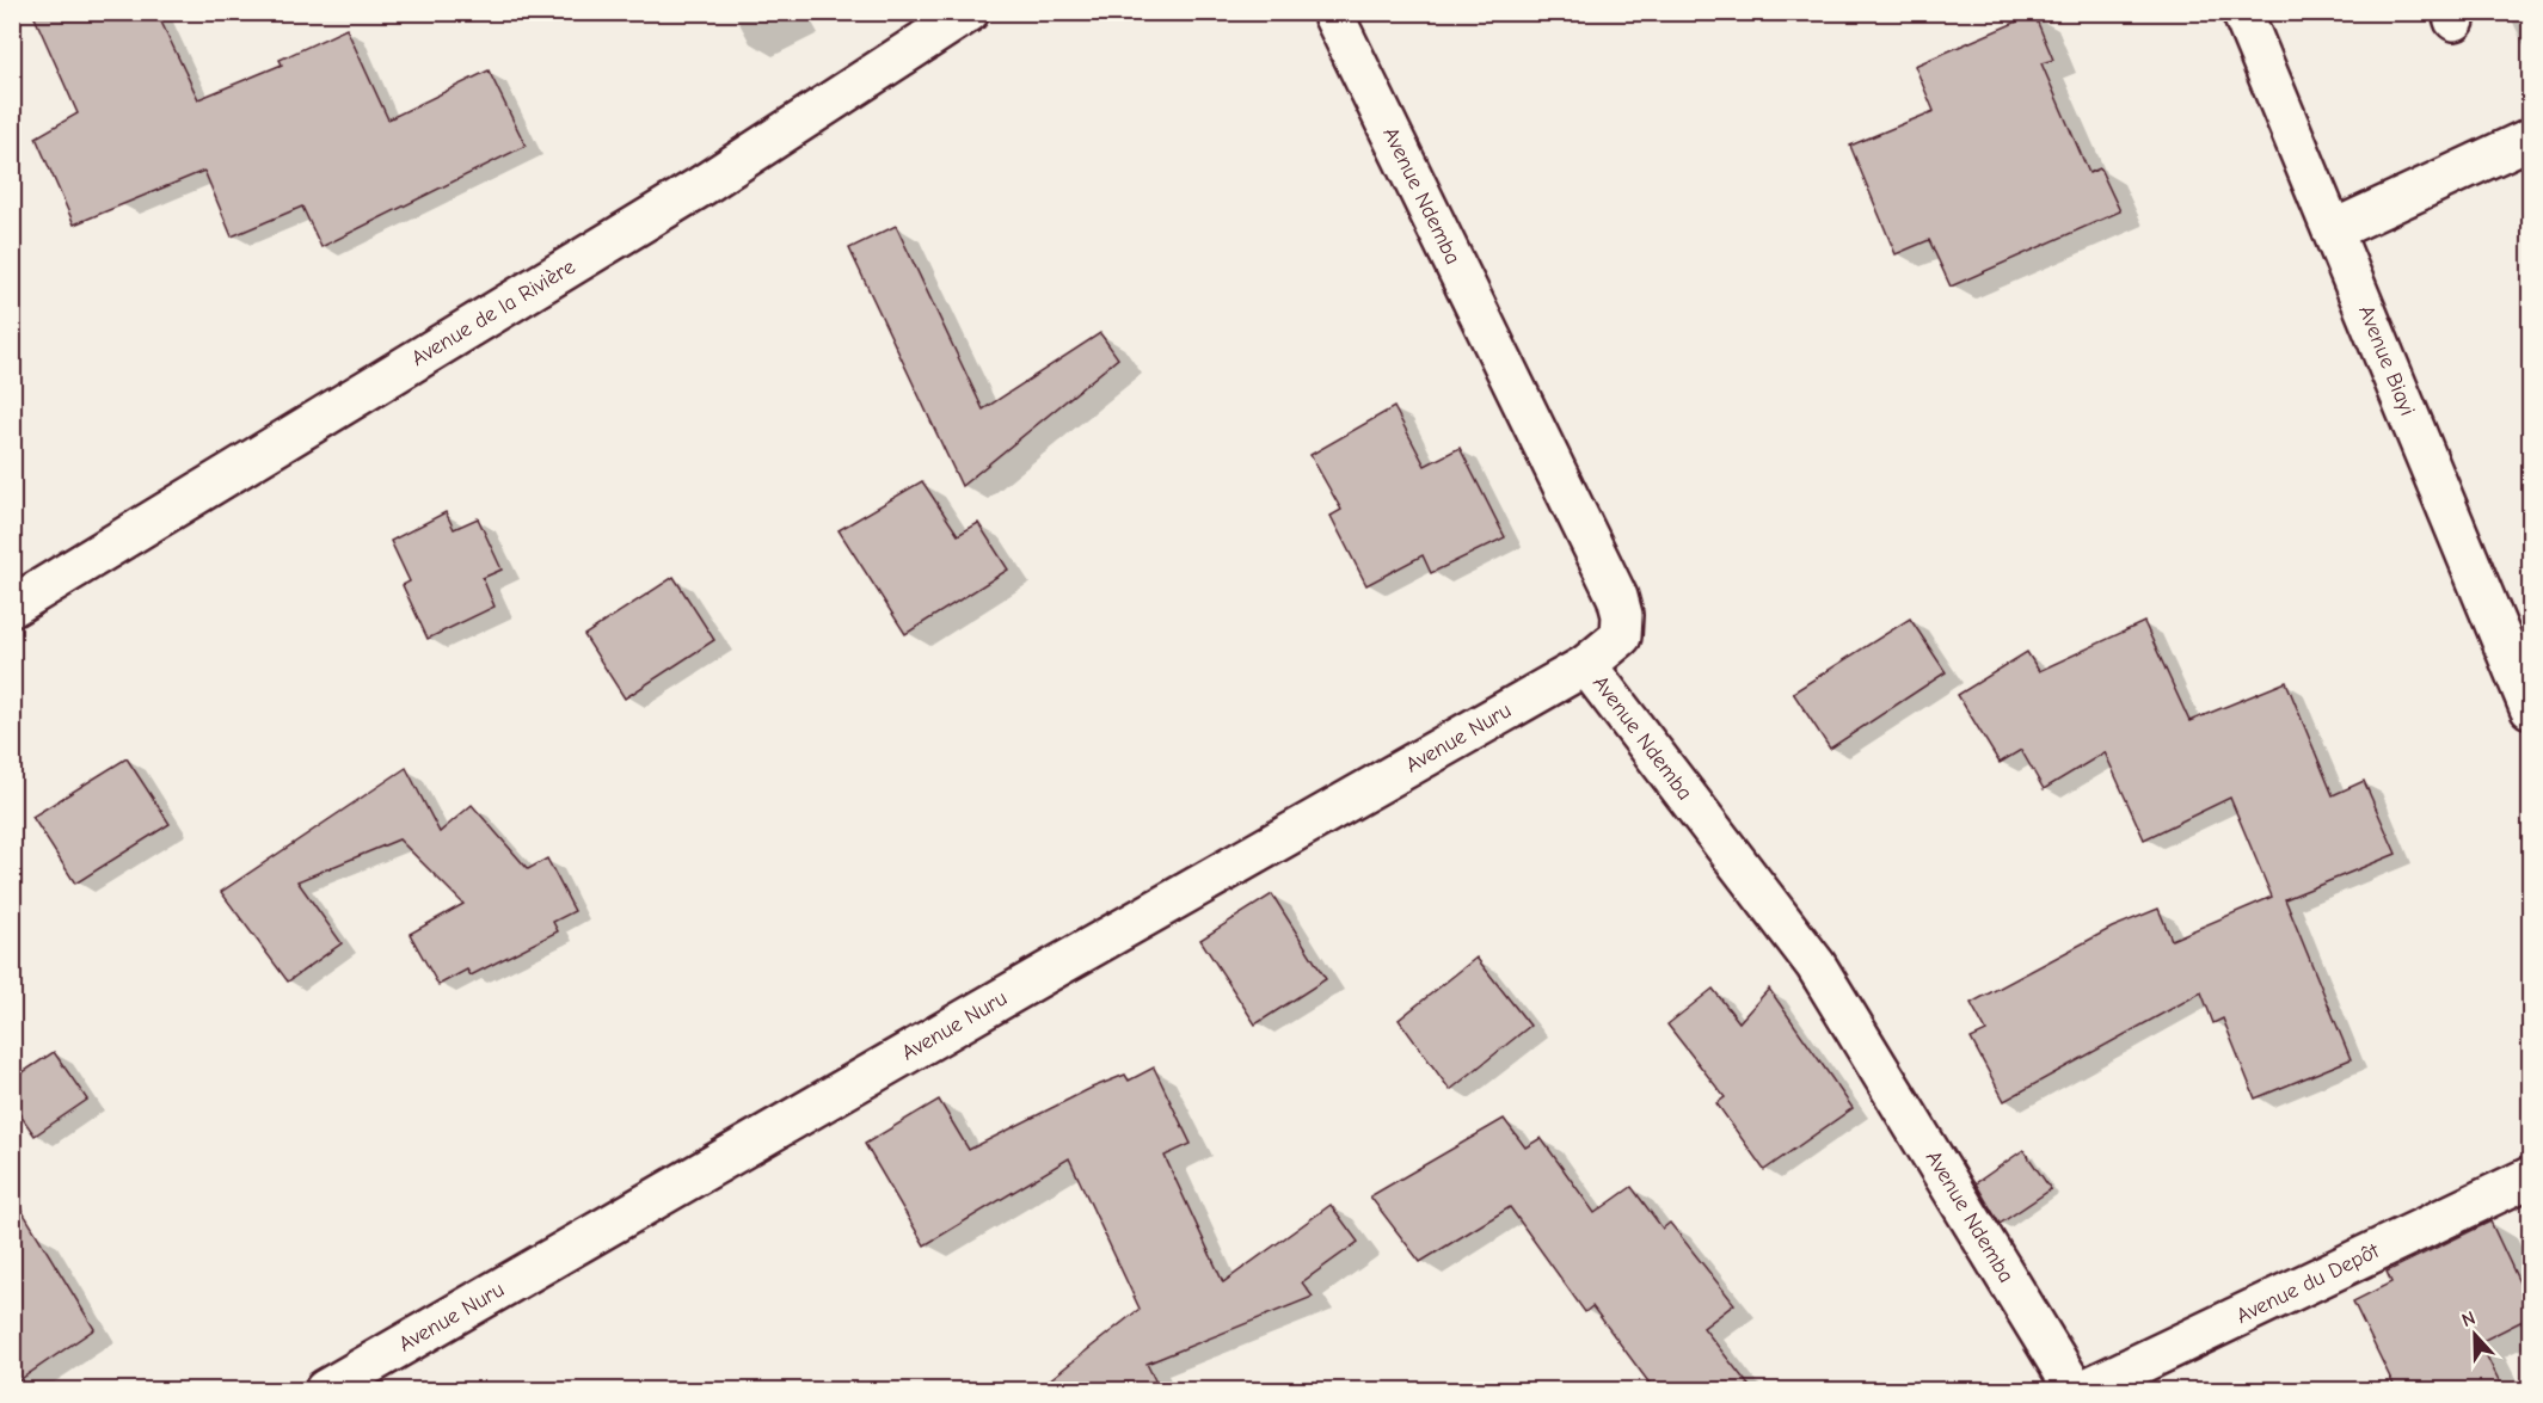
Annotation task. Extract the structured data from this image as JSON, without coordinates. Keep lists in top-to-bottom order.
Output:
{
  "streets": {
    "street": [
      "Avenue Ndemba",
      "Avenue de la Rivière",
      "Avenue Biayi",
      "Avenue Nuru",
      "Avenue du Depôt"
    ]
  },
  "crossings": [
    ["Avenue Ndemba", "Avenue Nuru"]
  ],
  "north": "top"
}
